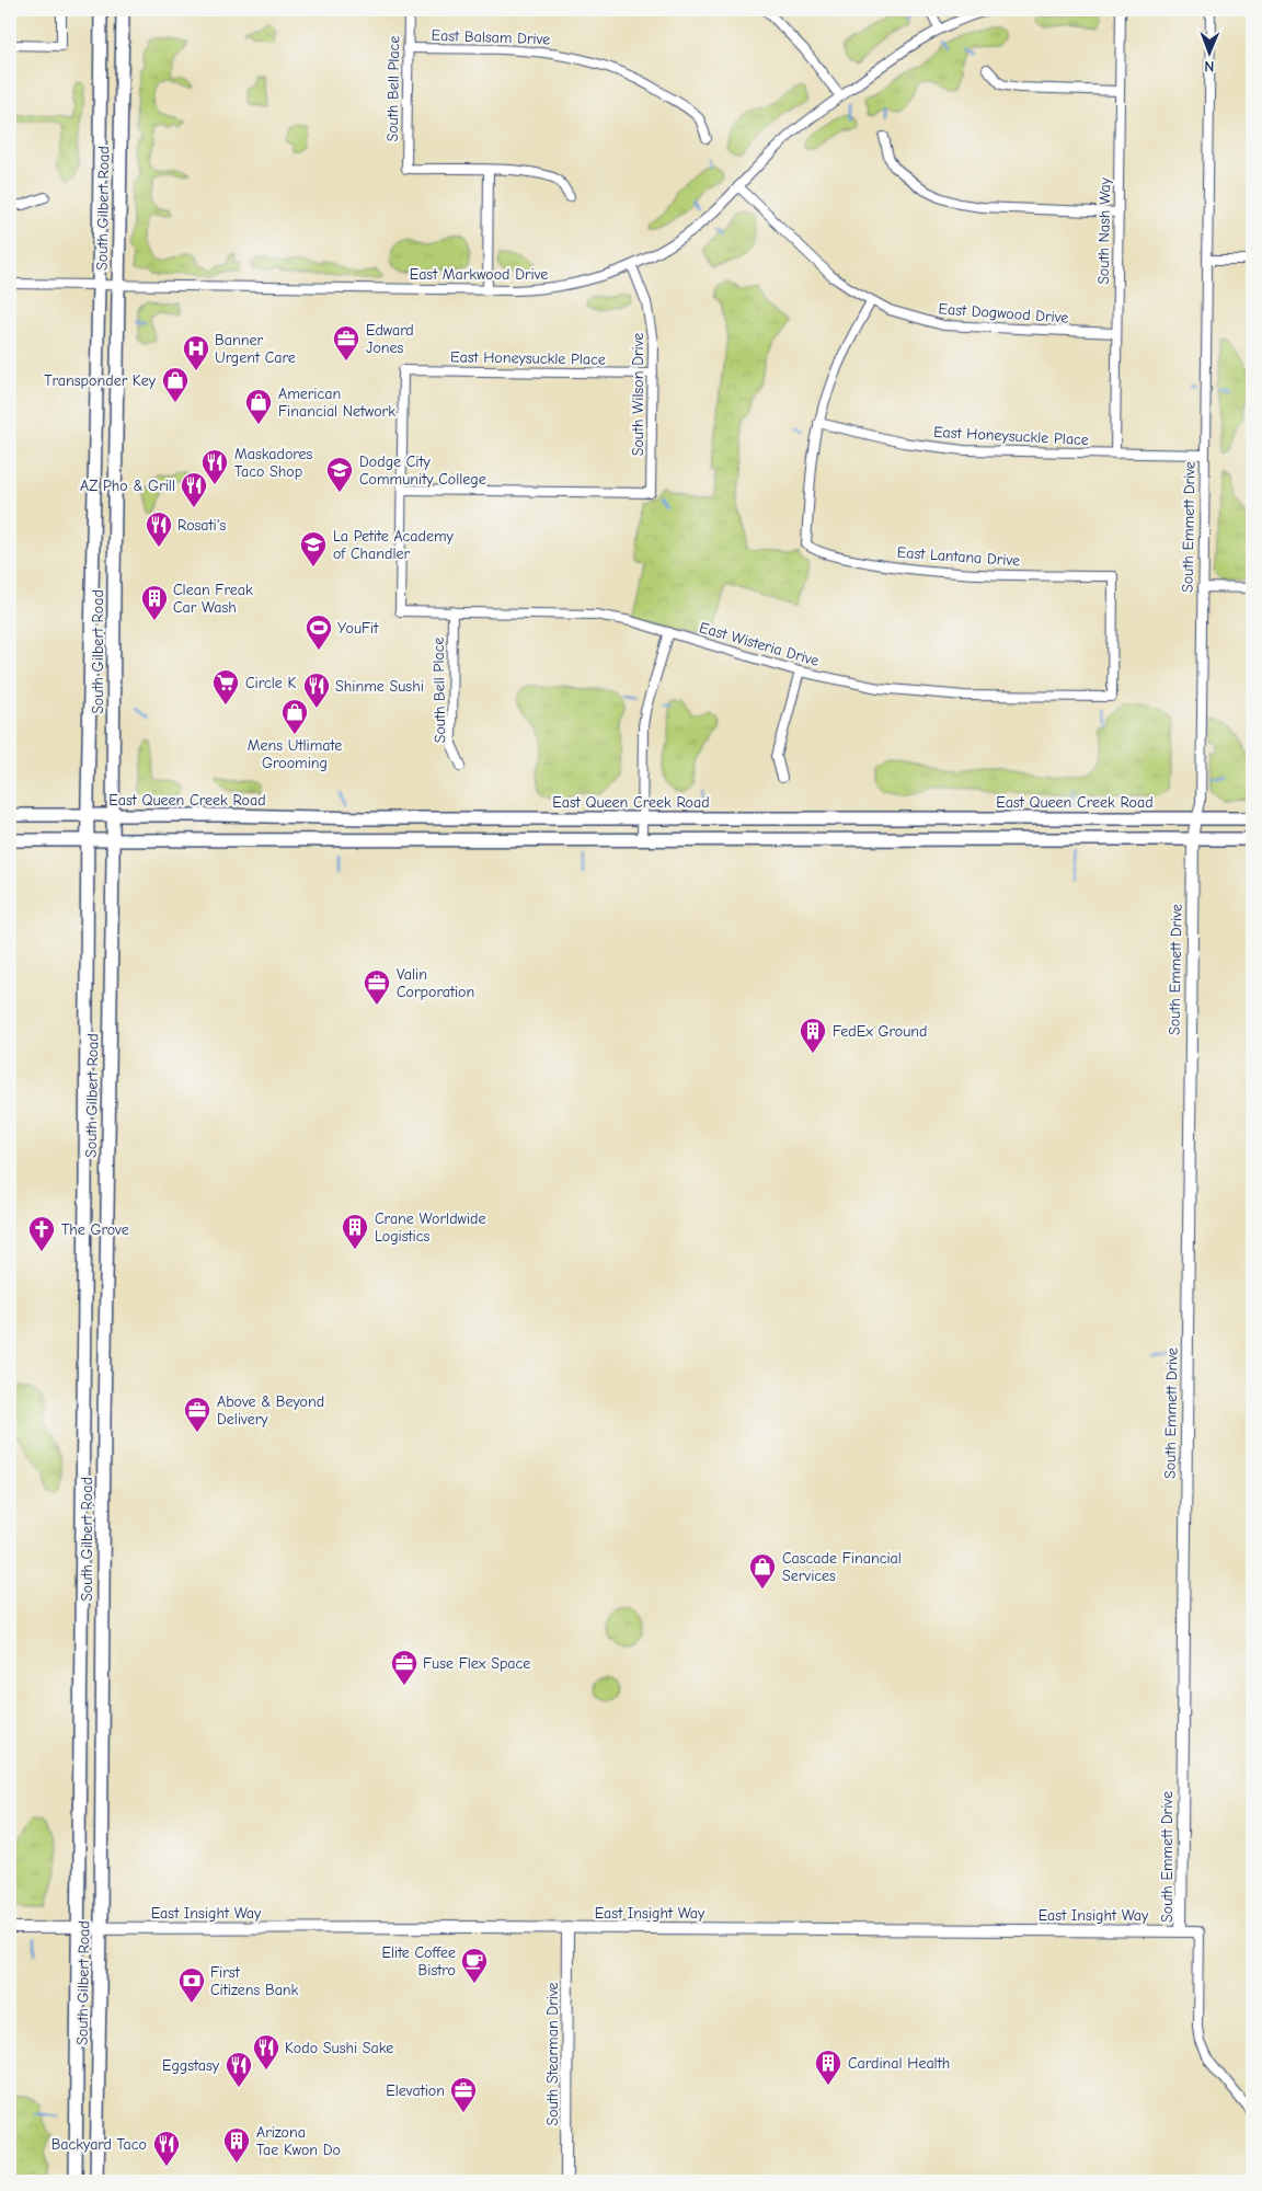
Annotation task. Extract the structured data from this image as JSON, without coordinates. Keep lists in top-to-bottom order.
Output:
{
  "streets": {
    "main road": ["South Gilbert Road", "East Queen Creek Road"],
    "street": [
      "East Balsam Drive",
      "South Bell Place",
      "South Nash Way",
      "East Markwood Drive",
      "East Dogwood Drive",
      "East Honeysuckle Place",
      "South Wilson Drive",
      "South Emmett Drive",
      "East Lantana Drive",
      "East Wisteria Drive",
      "East Insight Way",
      "South Stearman Drive"
    ]
  },
  "crossings": [
    ["East Balsam Drive", "South Bell Place"],
    ["South Bell Place", "East Wisteria Drive"],
    ["South Gilbert Road", "East Markwood Drive"],
    ["South Gilbert Road", "East Queen Creek Road"],
    ["South Gilbert Road", "East Insight Way"],
    ["South Nash Way", "East Dogwood Drive"],
    ["South Nash Way", "East Honeysuckle Place"],
    ["East Markwood Drive", "East Dogwood Drive"],
    ["East Markwood Drive", "South Wilson Drive"],
    ["East Honeysuckle Place", "South Wilson Drive"],
    ["East Honeysuckle Place", "South Emmett Drive"],
    ["East Honeysuckle Place", "East Lantana Drive"],
    ["East Honeysuckle Place", "East Wisteria Drive"],
    ["South Wilson Drive", "East Wisteria Drive"],
    ["South Emmett Drive", "East Queen Creek Road"],
    ["South Emmett Drive", "East Insight Way"],
    ["East Lantana Drive", "East Wisteria Drive"],
    ["East Insight Way", "South Stearman Drive"]
  ],
  "places": {
    "office": [
      "Edward Jones",
      "Valin Corporation",
      "Above & Beyond Delivery",
      "Fuse Flex Space",
      "Elevation"
    ],
    "hospital": ["Banner Urgent Care"],
    "shop": [
      "Transponder Key",
      "American Financial Network",
      "Mens Utlimate Grooming",
      "Cascade Financial Services"
    ],
    "restaurant": [
      "Maskadores Taco Shop",
      "AZ Pho & Grill",
      "Rosati's",
      "Shinme Sushi",
      "Kodo Sushi Sake",
      "Eggstasy",
      "Backyard Taco"
    ],
    "school or university": ["Dodge City Community College", "La Petite Academy of Chandler"],
    "building": [
      "Clean Freak Car Wash",
      "FedEx Ground",
      "Crane Worldwide Logistics",
      "Cardinal Health",
      "Arizona Tae Kwon Do"
    ],
    "sports": ["YouFit"],
    "supermarket": ["Circle K"],
    "church": ["The Grove"],
    "cafe": ["Elite Coffee Bistro"],
    "bank": ["First Citizens Bank"]
  },
  "north": "bottom"
}
